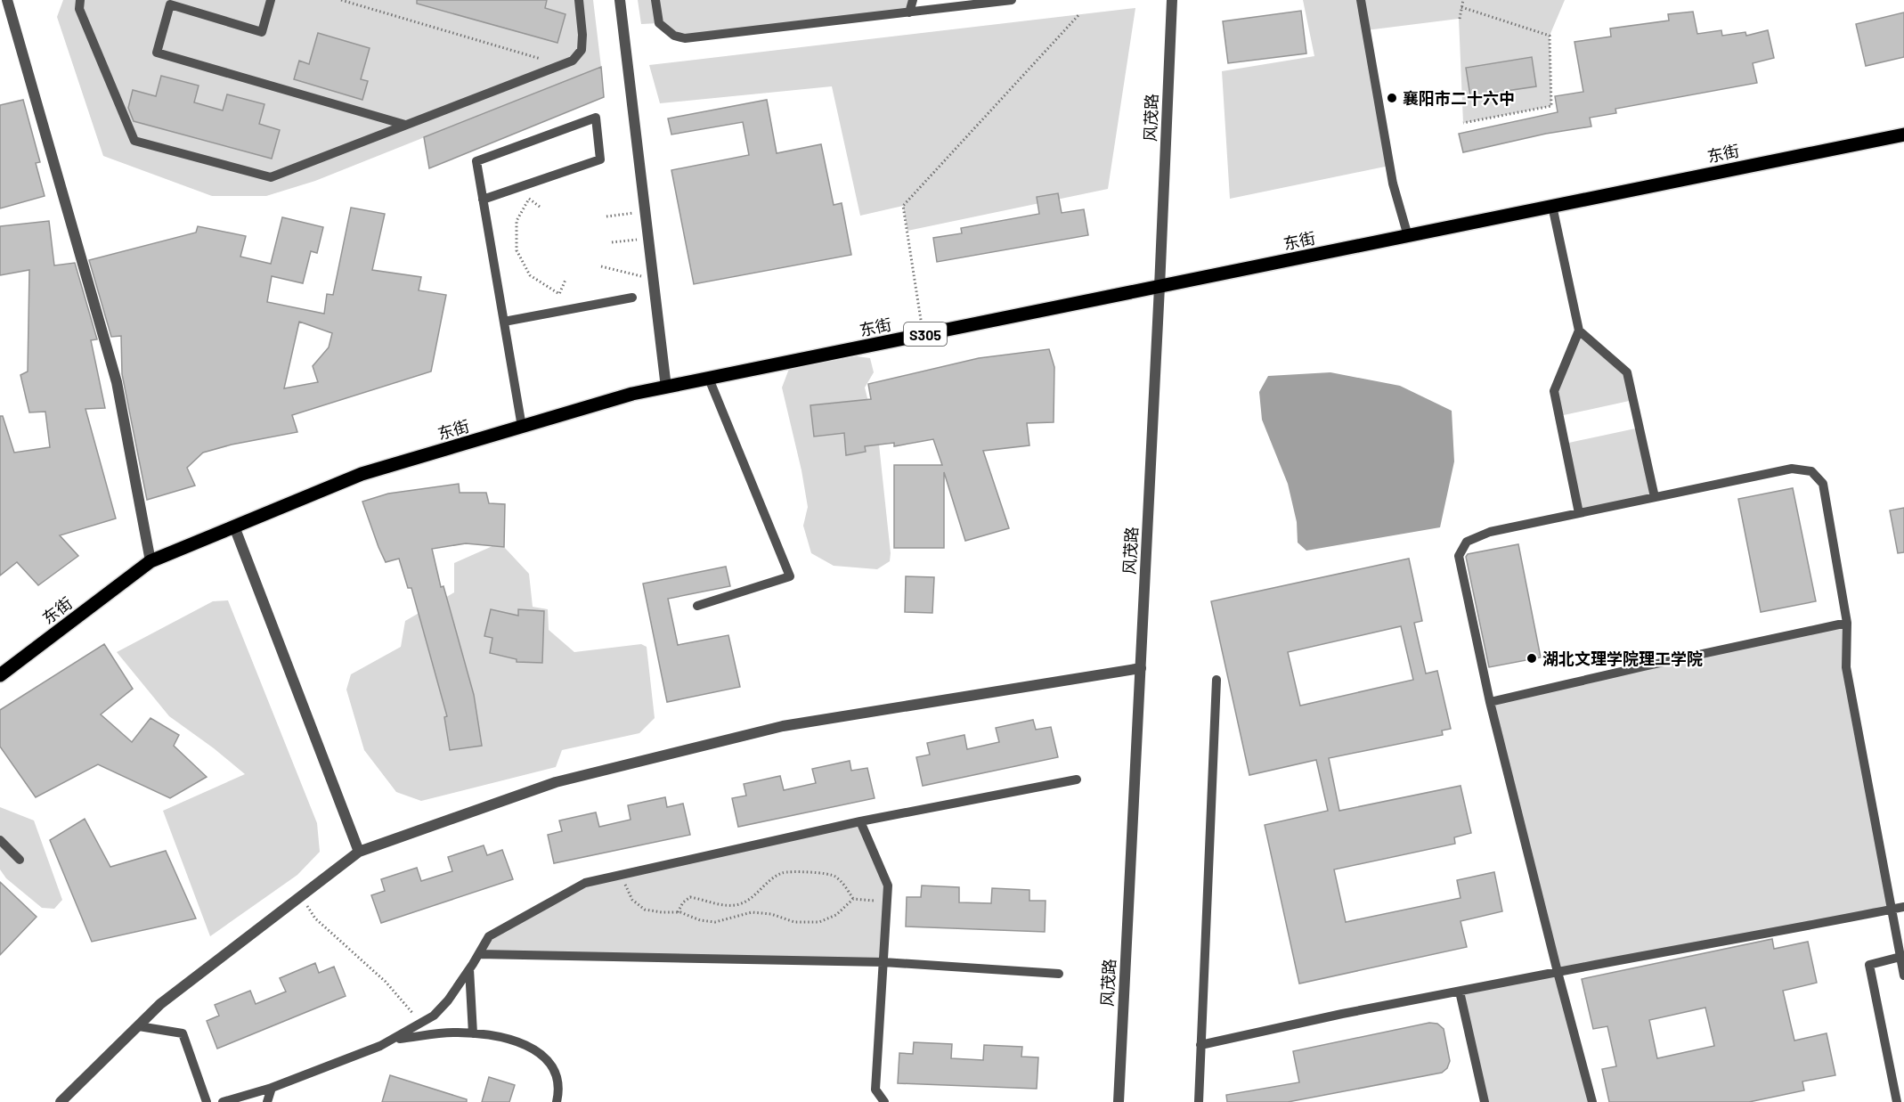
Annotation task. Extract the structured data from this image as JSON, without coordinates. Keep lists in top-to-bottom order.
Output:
{
  "streets": {
    "main road": ["东街", "S305"],
    "street": ["风茂路"]
  },
  "crossings": [
    ["风茂路", "东街"]
  ],
  "places": ["襄阳市二十六中", "湖北文理学院理工学院"]
}
